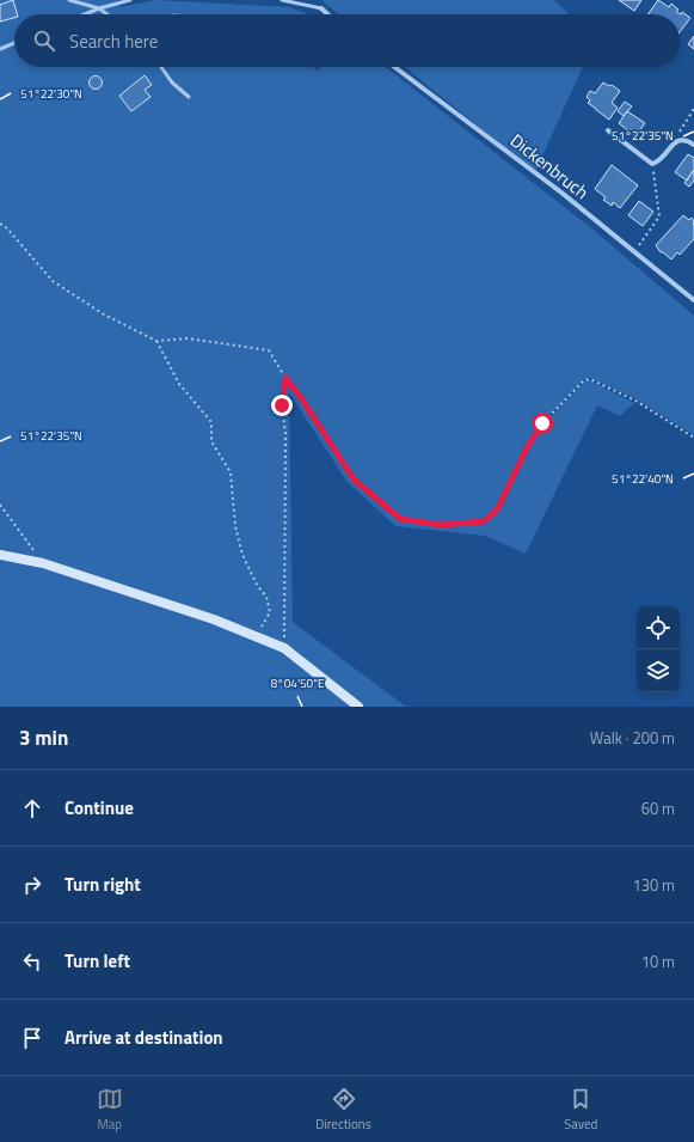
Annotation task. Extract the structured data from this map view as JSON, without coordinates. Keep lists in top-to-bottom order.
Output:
{
  "streets": {
    "street": ["Dickenbruch"]
  },
  "page": {
    "search": "Search here",
    "heading": ["3 min", "Walk · 200 m"],
    "list": [
      ["Continue", "60 m"],
      ["Turn right", "130 m"],
      ["Turn left", "10 m"],
      "Arrive at destination"
    ],
    "nav": ["Map", "Directions", "Saved"]
  },
  "coordinates": [
    "51°22'30\"N",
    "51°22'35\"N",
    "51°22'40\"N",
    "8°04'50\"E"
  ]
}
